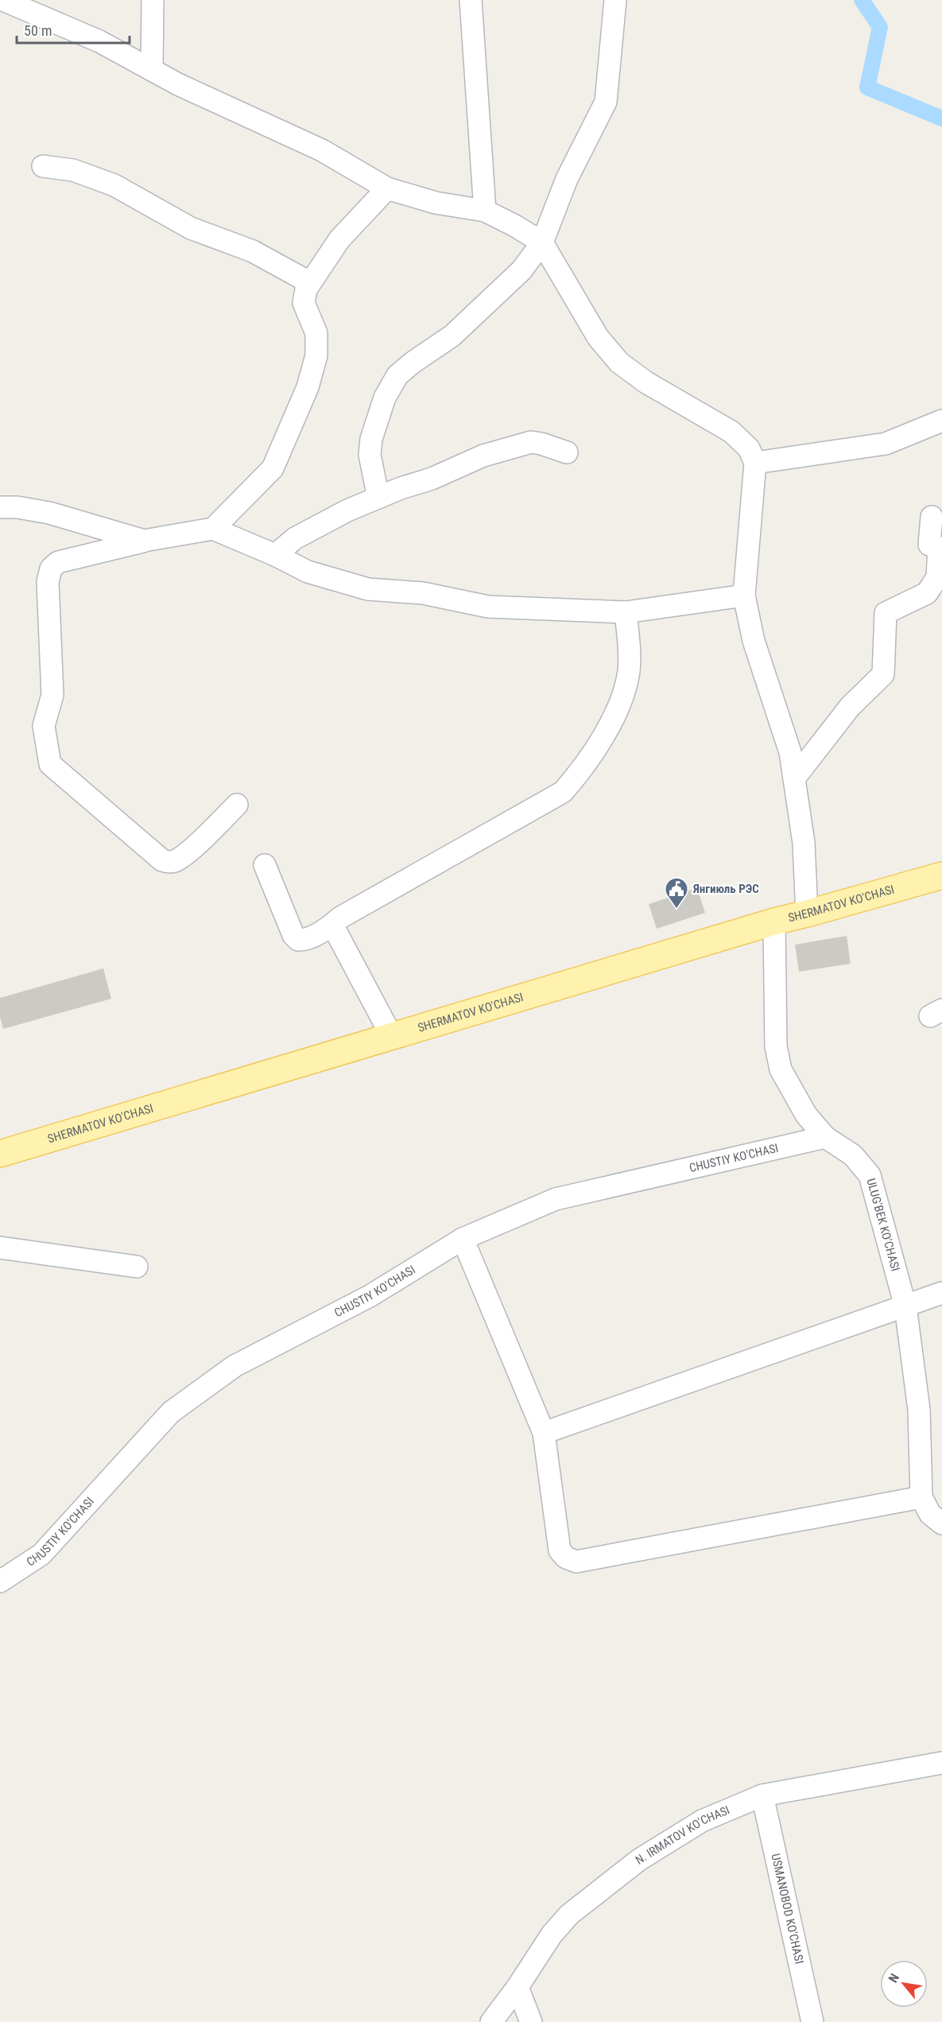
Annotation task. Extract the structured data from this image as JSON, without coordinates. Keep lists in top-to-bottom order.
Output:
{
  "streets": {
    "main road": ["SHERMATOV KO'CHASI"],
    "street": [
      "CHUSTIY KO'CHASI",
      "ULUG'BEK KO'CHASI",
      "N. IRMATOV KO'CHASI",
      "USMANOBOD KO'CHASI"
    ]
  },
  "crossings": [
    ["SHERMATOV KO'CHASI", "ULUG'BEK KO'CHASI"],
    ["CHUSTIY KO'CHASI", "ULUG'BEK KO'CHASI"],
    ["N. IRMATOV KO'CHASI", "USMANOBOD KO'CHASI"]
  ],
  "places": {
    "public building": ["Янгиюль РЭС"]
  },
  "scale_bar": "50 m",
  "north": "top left"
}
